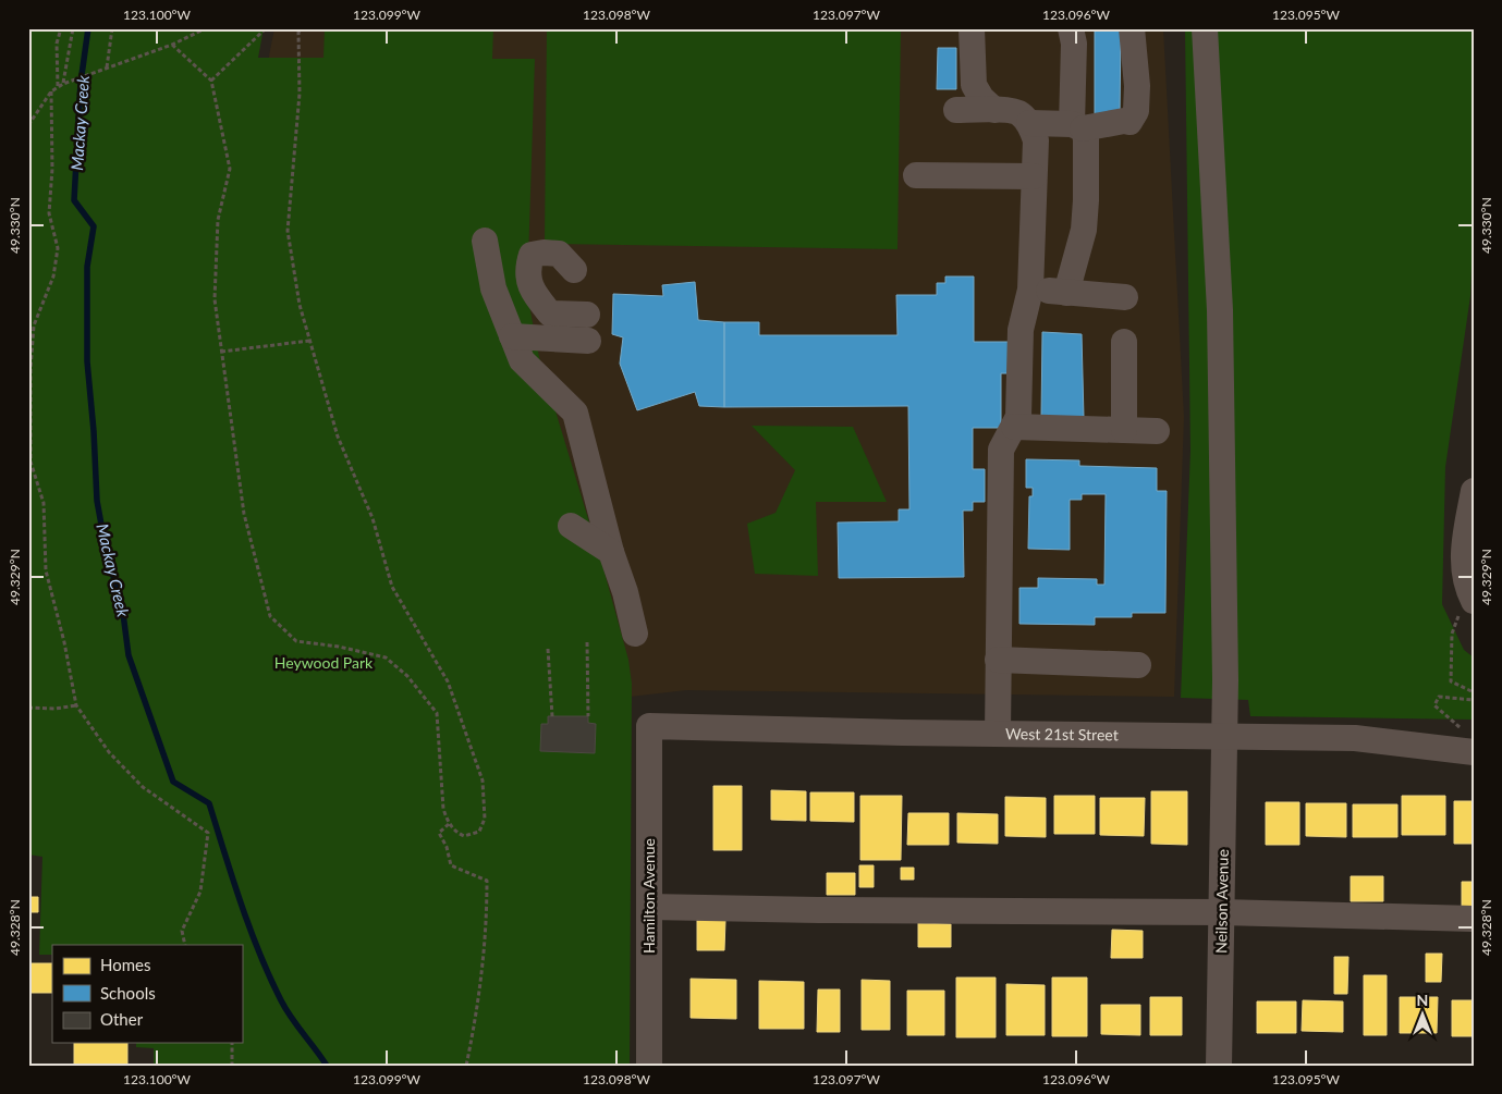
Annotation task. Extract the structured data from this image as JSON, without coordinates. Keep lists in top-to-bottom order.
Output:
{
  "streets": {
    "street": ["West 21st Street", "Hamilton Avenue", "Neilson Avenue"]
  },
  "crossings": [
    ["West 21st Street", "Hamilton Avenue"],
    ["West 21st Street", "Neilson Avenue"]
  ],
  "water": ["Mackay Creek"],
  "parks": ["Heywood Park"],
  "legend": ["Homes", "Schools", "Other"],
  "north": "top",
  "coordinates": [
    "123.100°W",
    "123.099°W",
    "123.098°W",
    "123.097°W",
    "123.096°W",
    "123.095°W",
    "49.330°N",
    "49.329°N",
    "49.328°N"
  ]
}
